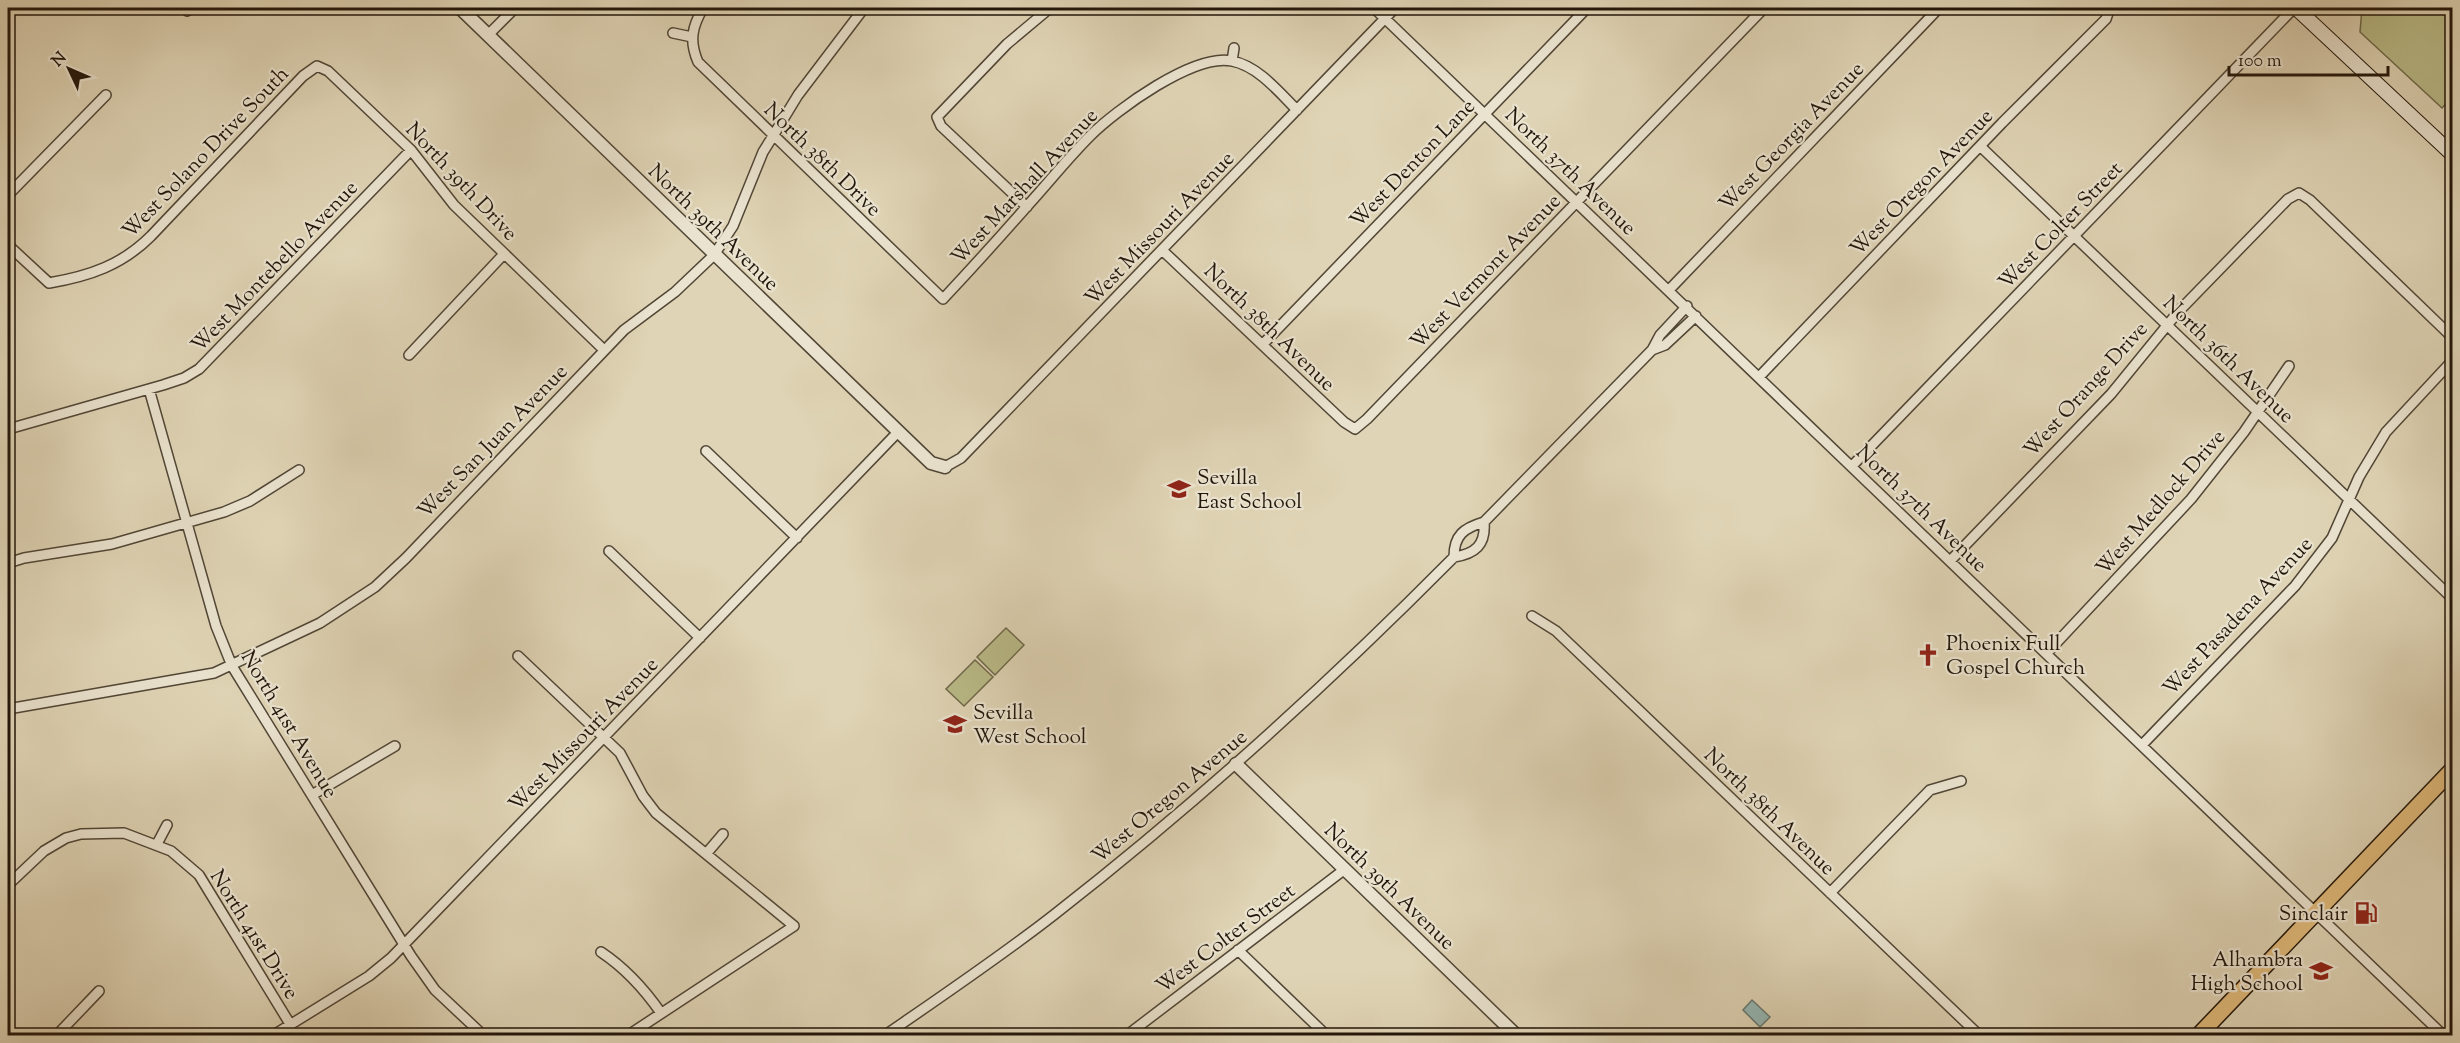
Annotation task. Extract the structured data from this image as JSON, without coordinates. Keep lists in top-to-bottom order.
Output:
{
  "streets": {
    "street": [
      "West Georgia Avenue",
      "West Solano Drive South",
      "North 38th Drive",
      "West Denton Lane",
      "North 37th Avenue",
      "North 39th Drive",
      "West Oregon Avenue",
      "West Marshall Avenue",
      "West Colter Street",
      "North 39th Avenue",
      "West Missouri Avenue",
      "West Montebello Avenue",
      "West Vermont Avenue",
      "North 38th Avenue",
      "North 36th Avenue",
      "West Orange Drive",
      "West San Juan Avenue",
      "West Medlock Drive",
      "West Pasadena Avenue",
      "North 41st Avenue",
      "North 41st Drive"
    ]
  },
  "crossings": [
    ["West Georgia Avenue", "North 37th Avenue"],
    ["West Solano Drive South", "North 39th Drive"],
    ["North 38th Drive", "West Marshall Avenue"],
    ["North 38th Drive", "West San Juan Avenue"],
    ["West Denton Lane", "North 37th Avenue"],
    ["West Denton Lane", "North 38th Avenue"],
    ["North 37th Avenue", "West Oregon Avenue"],
    ["North 37th Avenue", "West Colter Street"],
    ["North 37th Avenue", "West Missouri Avenue"],
    ["North 37th Avenue", "West Vermont Avenue"],
    ["North 37th Avenue", "West Orange Drive"],
    ["North 37th Avenue", "West Medlock Drive"],
    ["North 37th Avenue", "West Pasadena Avenue"],
    ["North 39th Drive", "West Montebello Avenue"],
    ["North 39th Drive", "West San Juan Avenue"],
    ["West Oregon Avenue", "North 39th Avenue"],
    ["West Oregon Avenue", "North 36th Avenue"],
    ["West Colter Street", "North 39th Avenue"],
    ["West Colter Street", "North 36th Avenue"],
    ["North 39th Avenue", "West Missouri Avenue"],
    ["North 39th Avenue", "West San Juan Avenue"],
    ["West Missouri Avenue", "North 38th Avenue"],
    ["West Missouri Avenue", "North 41st Avenue"],
    ["West Missouri Avenue", "North 41st Drive"],
    ["West Montebello Avenue", "North 41st Avenue"],
    ["West Vermont Avenue", "North 38th Avenue"],
    ["North 36th Avenue", "West Orange Drive"],
    ["North 36th Avenue", "West Medlock Drive"],
    ["North 36th Avenue", "West Pasadena Avenue"],
    ["West San Juan Avenue", "North 41st Avenue"]
  ],
  "places": {
    "school or university": ["Sevilla East School", "Sevilla West School", "Alhambra High School"],
    "church": ["Phoenix Full Gospel Church"],
    "fuel station": ["Sinclair"]
  },
  "scale_bar": "100 m",
  "north": "top left"
}
